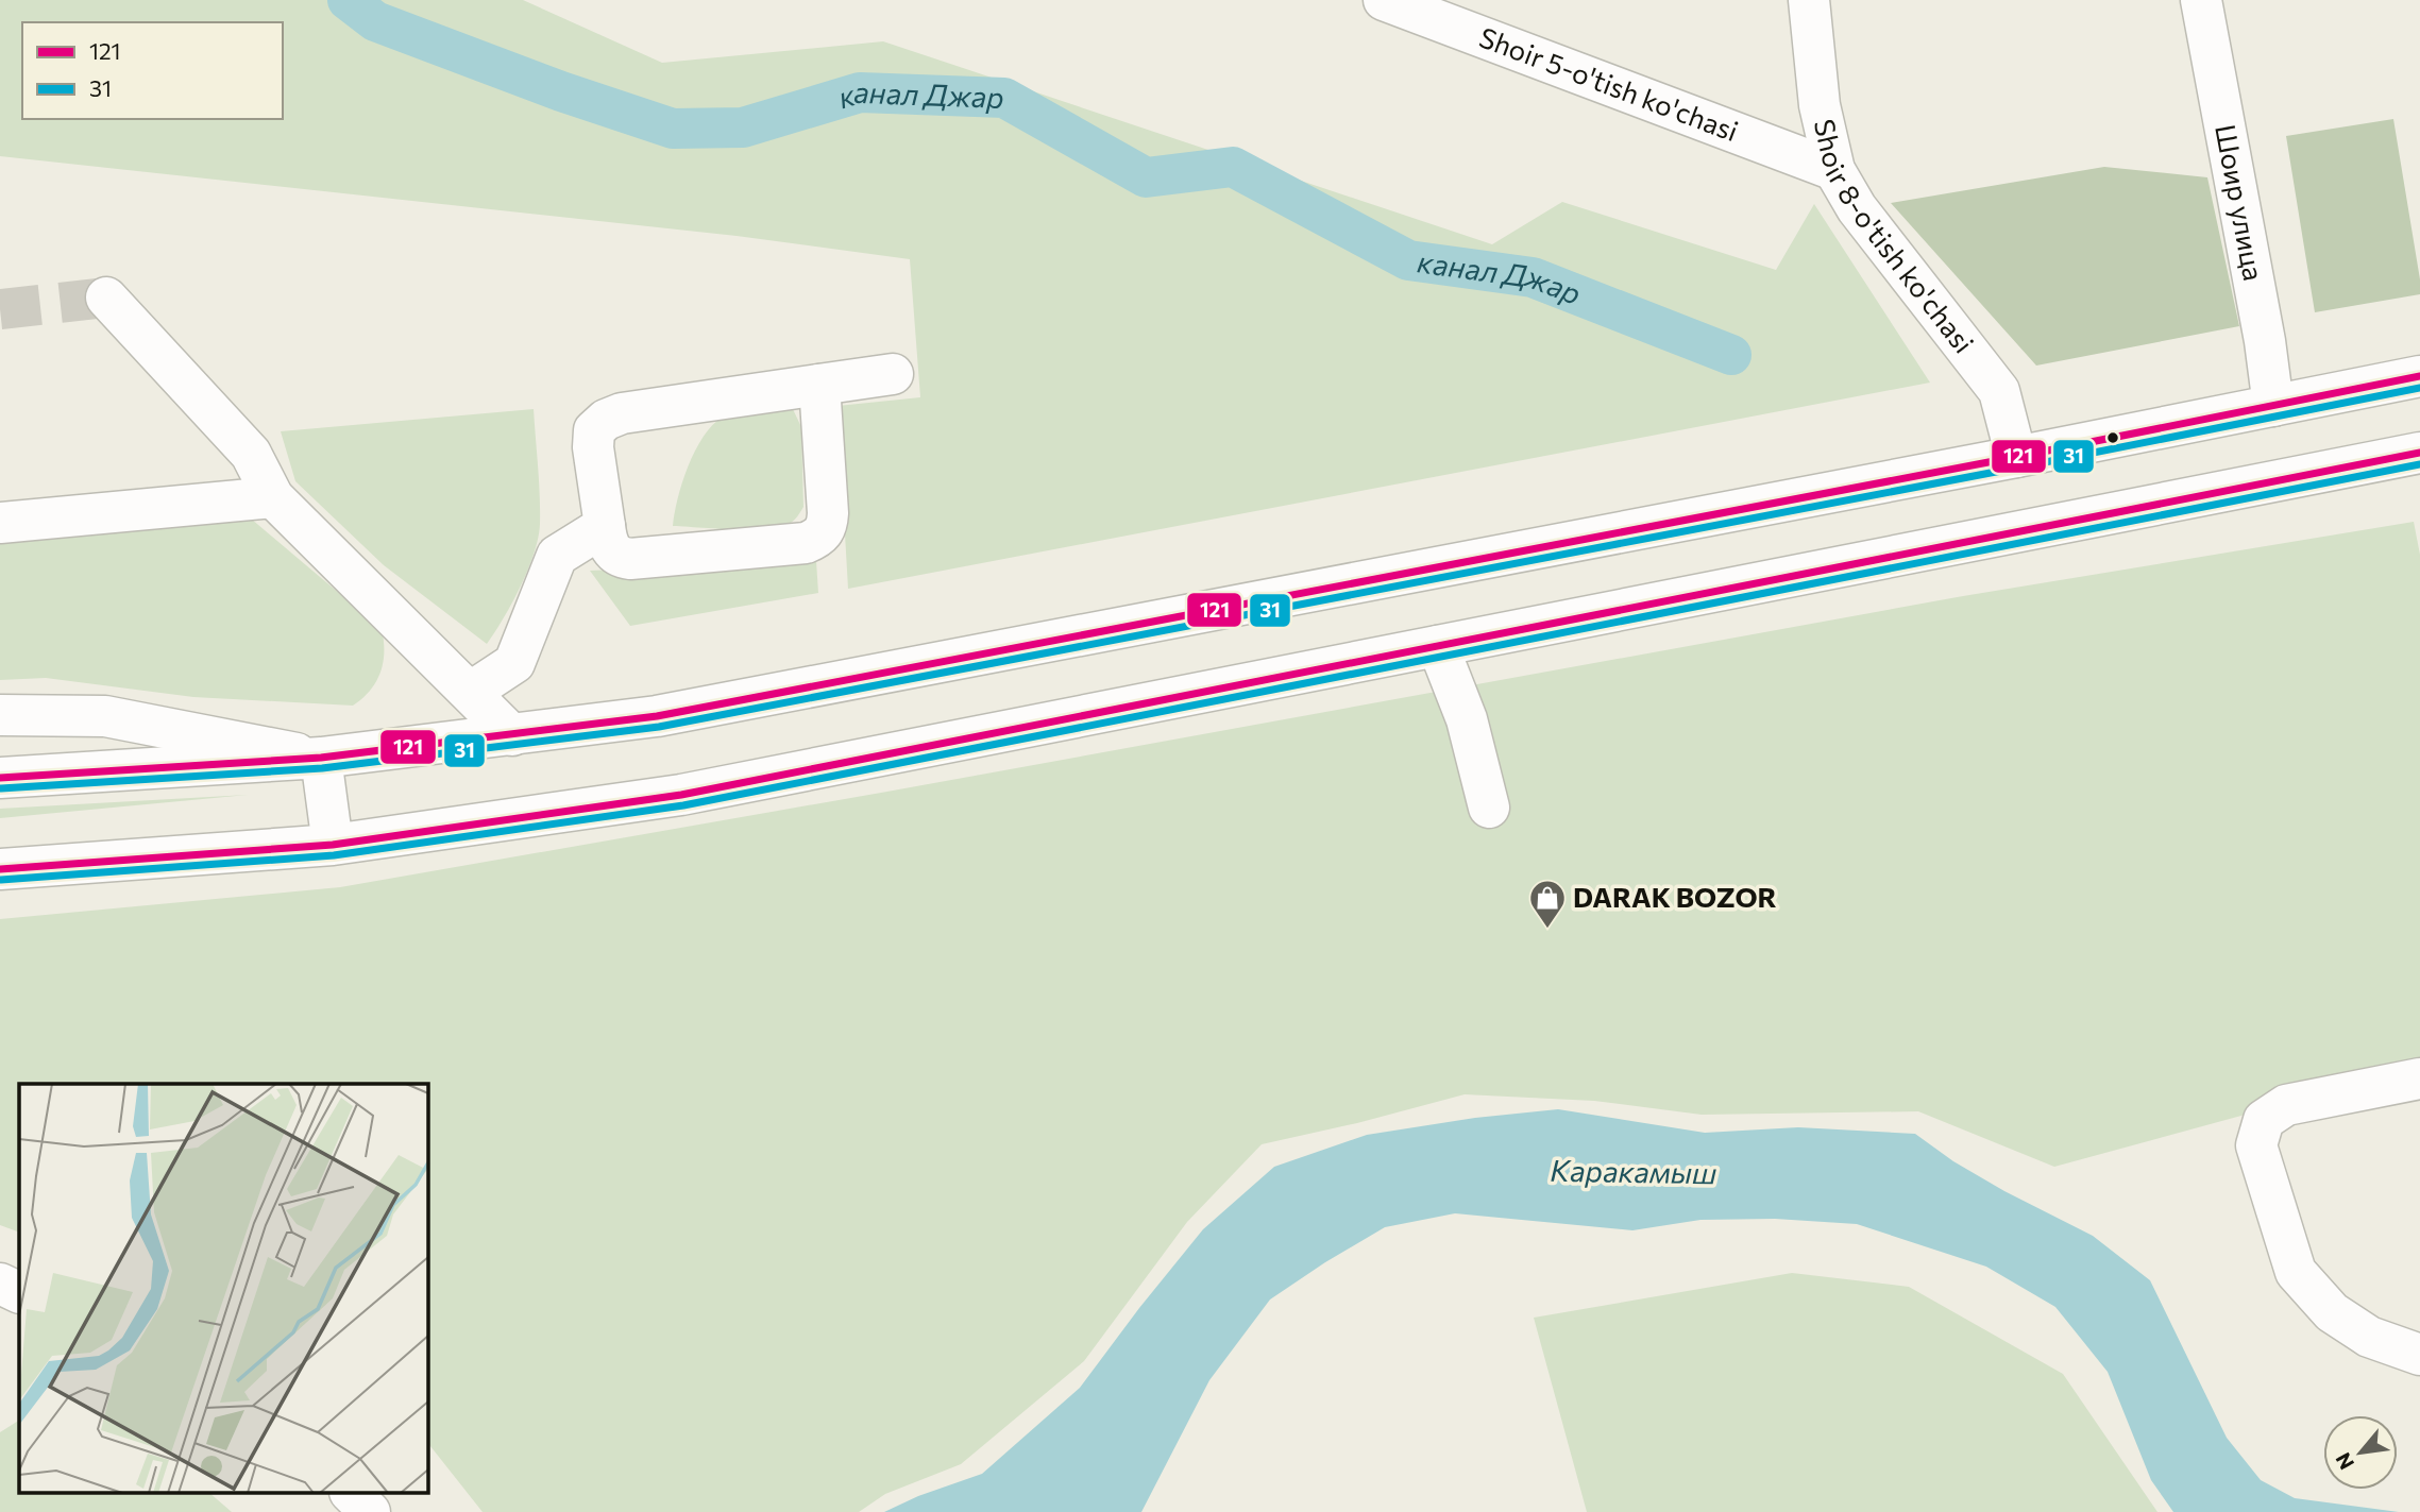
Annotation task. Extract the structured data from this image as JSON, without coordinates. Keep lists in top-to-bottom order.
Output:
{
  "streets": {
    "main road": ["Shoir 5-o'tish ko'chasi", "Шоир улица", "Shoir 8-o'tish ko'chasi"]
  },
  "crossings": [
    ["Shoir 5-o'tish ko'chasi", "Shoir 8-o'tish ko'chasi"]
  ],
  "water": ["канал Джар", "Каракамыш"],
  "places": {
    "shop": ["DARAK BOZOR"]
  },
  "lines": ["transit line 121", "transit line 31"],
  "legend": ["121", "31"],
  "north": "bottom left"
}
